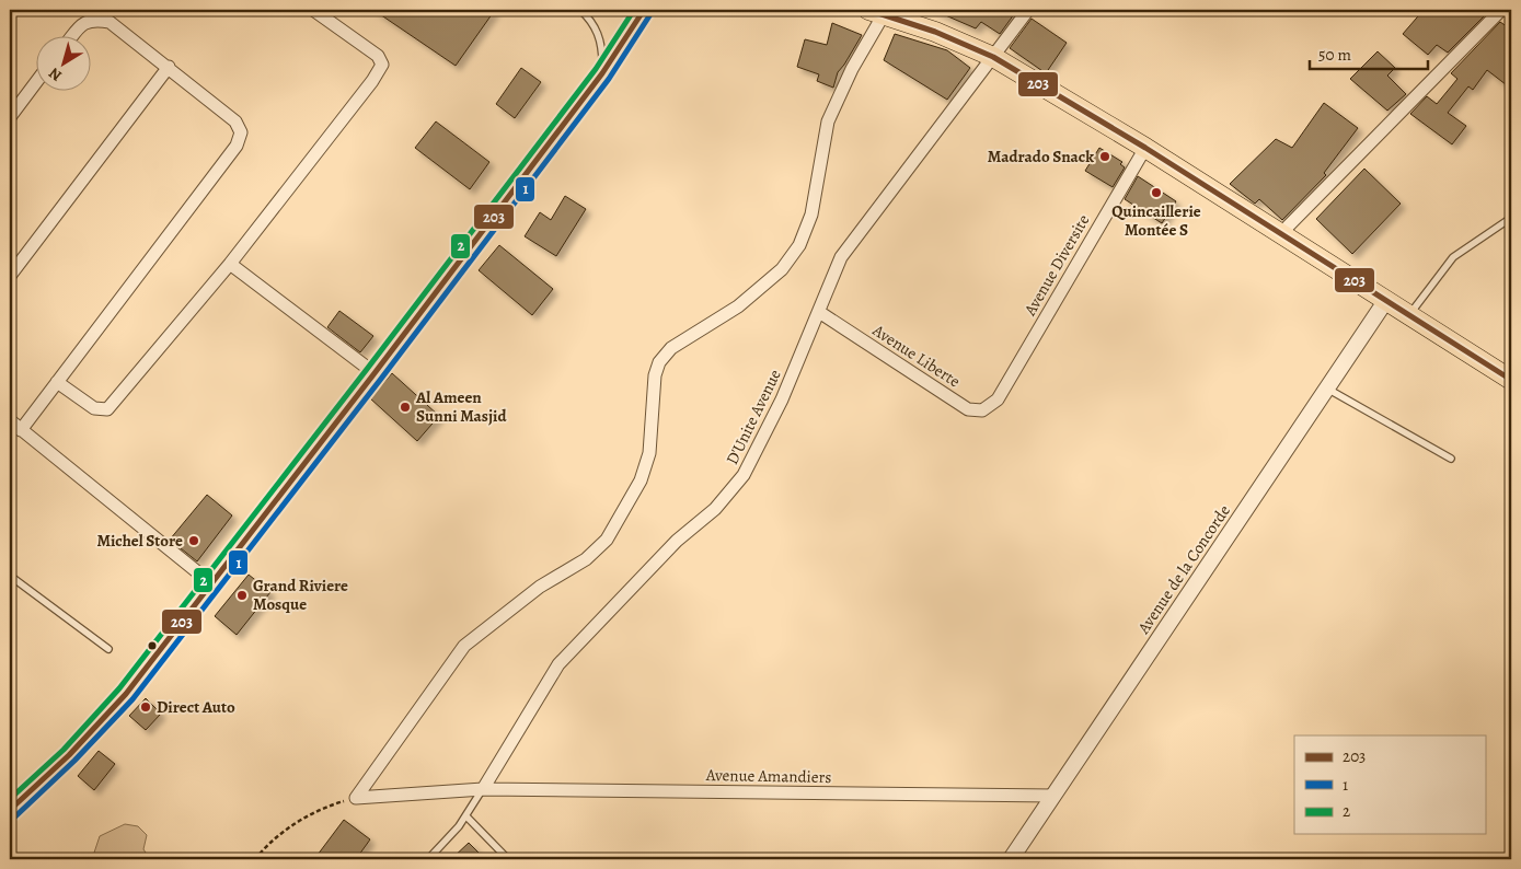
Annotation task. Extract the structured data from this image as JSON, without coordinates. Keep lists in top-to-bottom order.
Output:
{
  "streets": {
    "street": [
      "Avenue Diversite",
      "Avenue Liberte",
      "D'Unite Avenue",
      "Avenue de la Concorde",
      "Avenue Amandiers"
    ]
  },
  "crossings": [
    ["Avenue Diversite", "Avenue Liberte"],
    ["Avenue Liberte", "D'Unite Avenue"],
    ["D'Unite Avenue", "Avenue Amandiers"],
    ["Avenue de la Concorde", "Avenue Amandiers"]
  ],
  "places": [
    "Madrado Snack",
    "Quincaillerie Montée S",
    "Al Ameen Sunni Masjid",
    "Michel Store",
    "Grand Riviere Mosque",
    "Direct Auto"
  ],
  "lines": ["transit line 203", "transit line 2", "transit line 1"],
  "legend": ["203", "1", "2"],
  "scale_bar": "50 m",
  "north": "bottom left"
}
